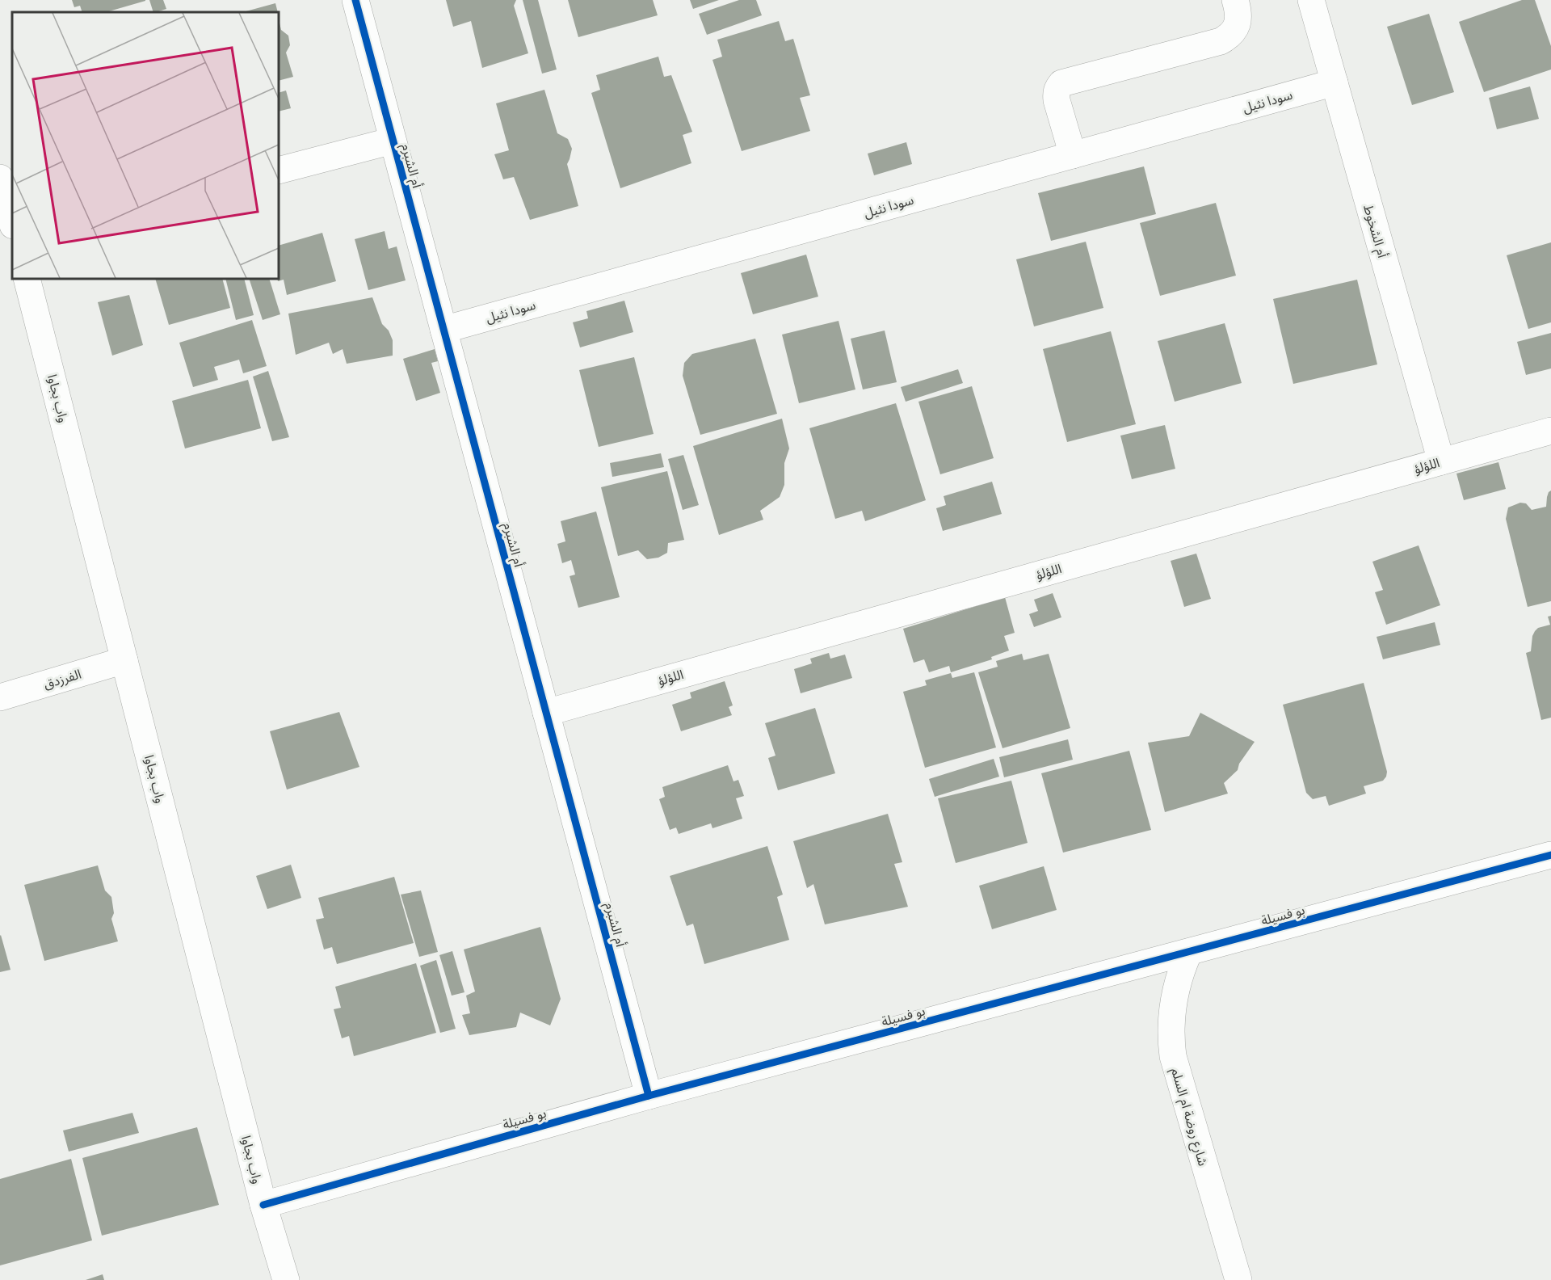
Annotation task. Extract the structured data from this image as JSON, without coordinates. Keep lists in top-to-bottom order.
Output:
{
  "streets": {
    "street": [
      "سودا نثيل",
      "أم الشبرم",
      "أم الشخوط",
      "واب بجاوا",
      "اللؤلؤ",
      "الفرزدق",
      "بو فسيلة",
      "شارع روضة ام السلم"
    ]
  },
  "crossings": [
    ["سودا نثيل", "أم الشبرم"],
    ["سودا نثيل", "أم الشخوط"],
    ["أم الشبرم", "اللؤلؤ"],
    ["أم الشبرم", "بو فسيلة"],
    ["أم الشخوط", "اللؤلؤ"],
    ["واب بجاوا", "الفرزدق"],
    ["واب بجاوا", "بو فسيلة"],
    ["بو فسيلة", "شارع روضة ام السلم"]
  ]
}
